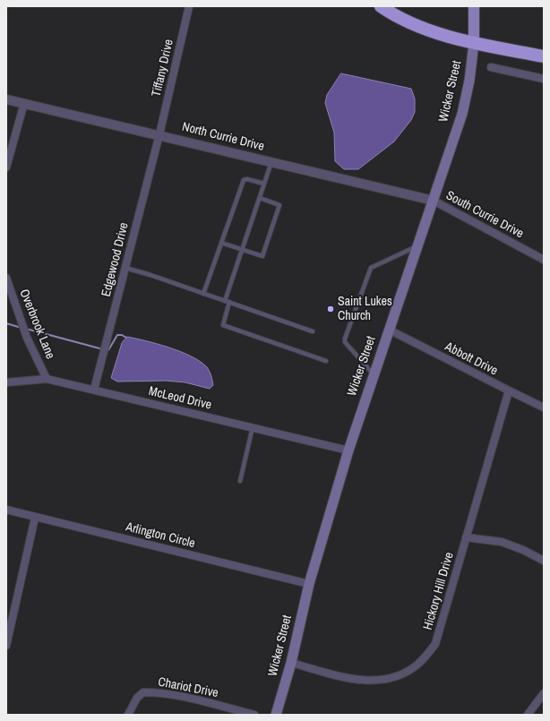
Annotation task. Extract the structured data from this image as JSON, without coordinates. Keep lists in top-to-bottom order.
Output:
{
  "streets": {
    "main road": ["Wicker Street"],
    "street": [
      "Tiffany Drive",
      "North Currie Drive",
      "South Currie Drive",
      "Edgewood Drive",
      "Overbrook Lane",
      "Abbott Drive",
      "McLeod Drive",
      "Arlington Circle",
      "Hickory Hill Drive",
      "Chariot Drive"
    ]
  },
  "crossings": [
    ["Tiffany Drive", "North Currie Drive"],
    ["Tiffany Drive", "Edgewood Drive"],
    ["Wicker Street", "North Currie Drive"],
    ["Wicker Street", "South Currie Drive"],
    ["Wicker Street", "Abbott Drive"],
    ["Wicker Street", "McLeod Drive"],
    ["Wicker Street", "Arlington Circle"],
    ["Wicker Street", "Hickory Hill Drive"],
    ["North Currie Drive", "South Currie Drive"],
    ["North Currie Drive", "Edgewood Drive"],
    ["Edgewood Drive", "McLeod Drive"],
    ["Overbrook Lane", "McLeod Drive"],
    ["Abbott Drive", "Hickory Hill Drive"]
  ],
  "places": ["Saint Lukes Church"]
}
